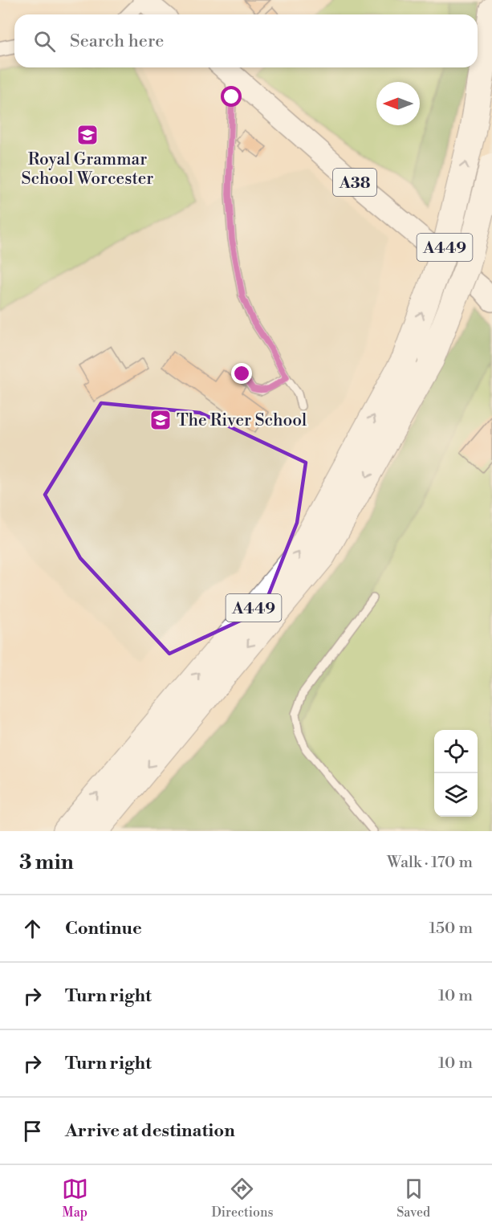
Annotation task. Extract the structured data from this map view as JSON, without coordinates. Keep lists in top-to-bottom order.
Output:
{
  "streets": {
    "highway": ["A449"],
    "main road": ["A38"]
  },
  "places": {
    "school or university": ["Royal Grammar School Worcester", "The River School"]
  },
  "north": "left",
  "page": {
    "search": "Search here",
    "heading": ["3 min", "Walk · 170 m"],
    "list": [
      ["Continue", "150 m"],
      ["Turn right", "10 m"],
      ["Turn right", "10 m"],
      "Arrive at destination"
    ],
    "nav": ["Map", "Directions", "Saved"]
  }
}
